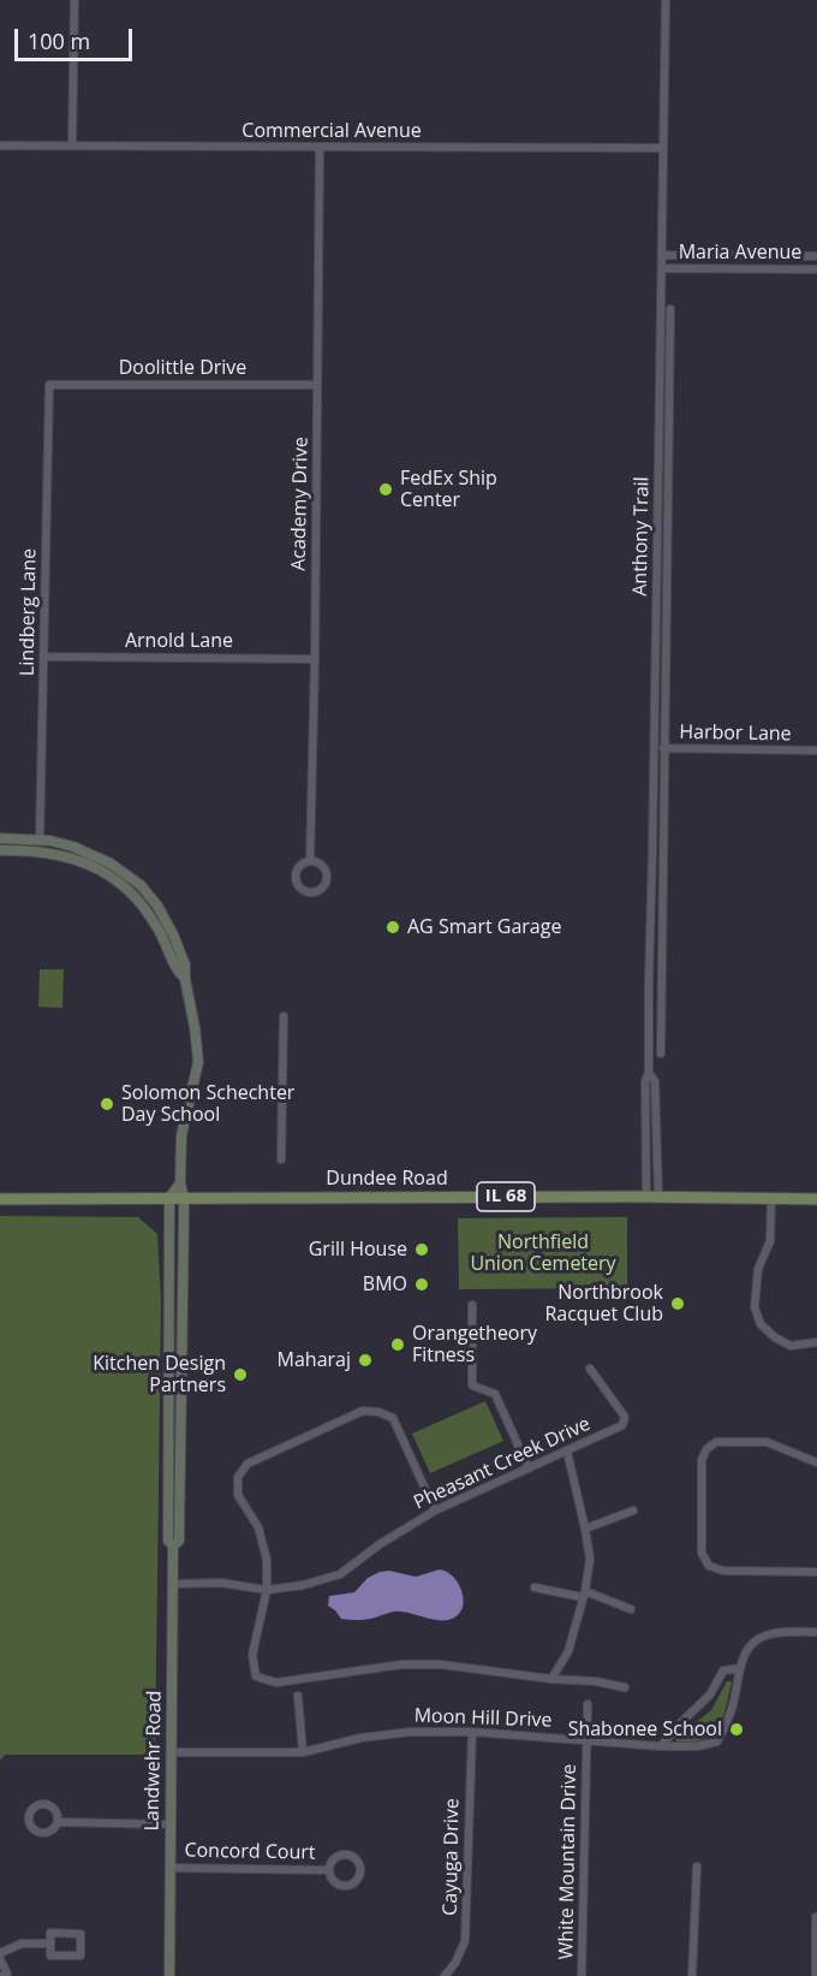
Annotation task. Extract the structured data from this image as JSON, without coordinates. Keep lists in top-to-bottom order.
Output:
{
  "streets": {
    "main road": ["Dundee Road", "IL 68", "Landwehr Road"],
    "street": [
      "Commercial Avenue",
      "Maria Avenue",
      "Doolittle Drive",
      "Academy Drive",
      "Anthony Trail",
      "Lindberg Lane",
      "Arnold Lane",
      "Harbor Lane",
      "Pheasant Creek Drive",
      "Moon Hill Drive",
      "Concord Court",
      "Cayuga Drive",
      "White Mountain Drive"
    ]
  },
  "crossings": [
    ["Commercial Avenue", "Academy Drive"],
    ["Commercial Avenue", "Anthony Trail"],
    ["Maria Avenue", "Anthony Trail"],
    ["Doolittle Drive", "Academy Drive"],
    ["Doolittle Drive", "Lindberg Lane"],
    ["Academy Drive", "Arnold Lane"],
    ["Anthony Trail", "Harbor Lane"],
    ["Anthony Trail", "Dundee Road"],
    ["Lindberg Lane", "Arnold Lane"],
    ["Lindberg Lane", "Landwehr Road"],
    ["Dundee Road", "Landwehr Road"],
    ["Pheasant Creek Drive", "Landwehr Road"],
    ["Moon Hill Drive", "Landwehr Road"],
    ["Moon Hill Drive", "Cayuga Drive"],
    ["Moon Hill Drive", "White Mountain Drive"],
    ["Landwehr Road", "Concord Court"]
  ],
  "parks": ["Northfield Union Cemetery"],
  "places": [
    "FedEx Ship Center",
    "AG Smart Garage",
    "Solomon Schechter Day School",
    "Grill House",
    "BMO",
    "Northbrook Racquet Club",
    "Orangetheory Fitness",
    "Maharaj",
    "Kitchen Design Partners",
    "Shabonee School"
  ],
  "scale_bar": "100 m"
}
